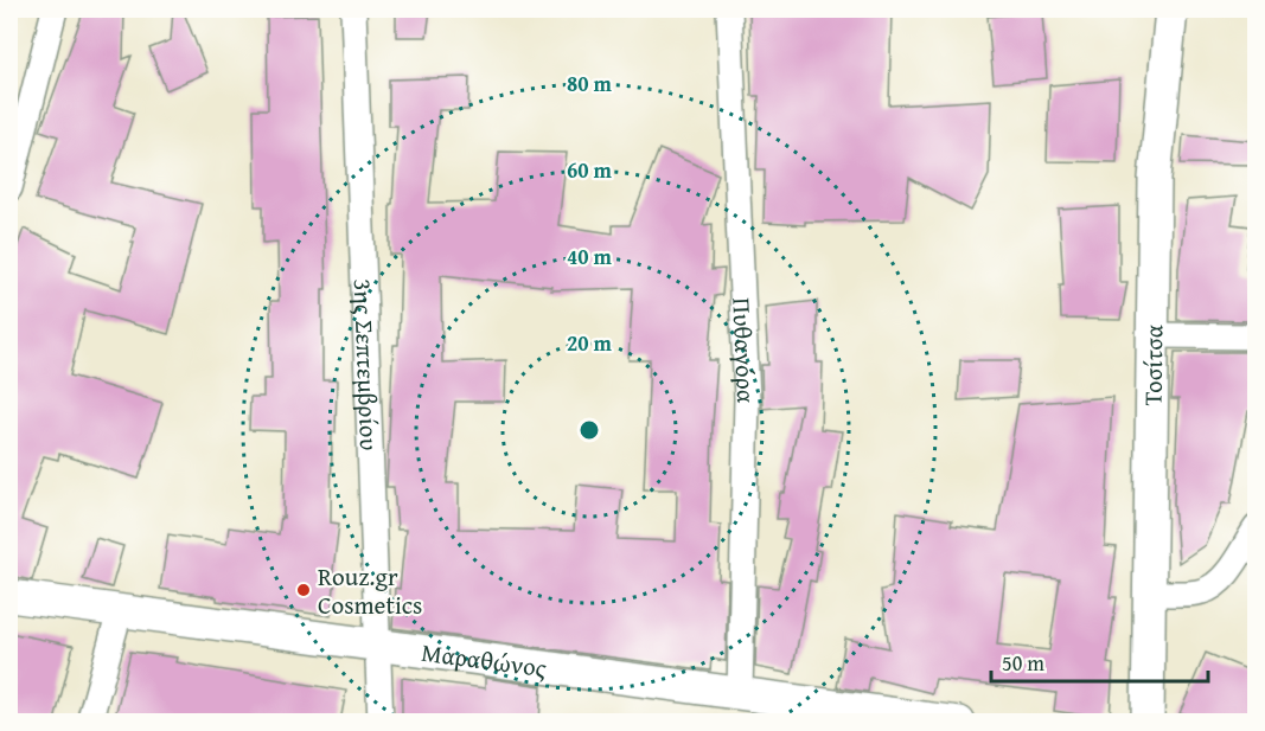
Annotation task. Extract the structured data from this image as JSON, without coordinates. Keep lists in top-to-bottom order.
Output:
{
  "streets": {
    "street": [
      "Πυθαγόρα",
      "Τοσίτσα",
      "3ης Σεπτεμβρίου",
      "Μαραθώνος"
    ]
  },
  "crossings": [
    ["Πυθαγόρα", "Μαραθώνος"],
    ["3ης Σεπτεμβρίου", "Μαραθώνος"]
  ],
  "places": ["Rouz.gr Cosmetics"],
  "scale_bar": "50 m",
  "rings": [
    "80 m",
    "60 m",
    "40 m",
    "20 m"
  ]
}
